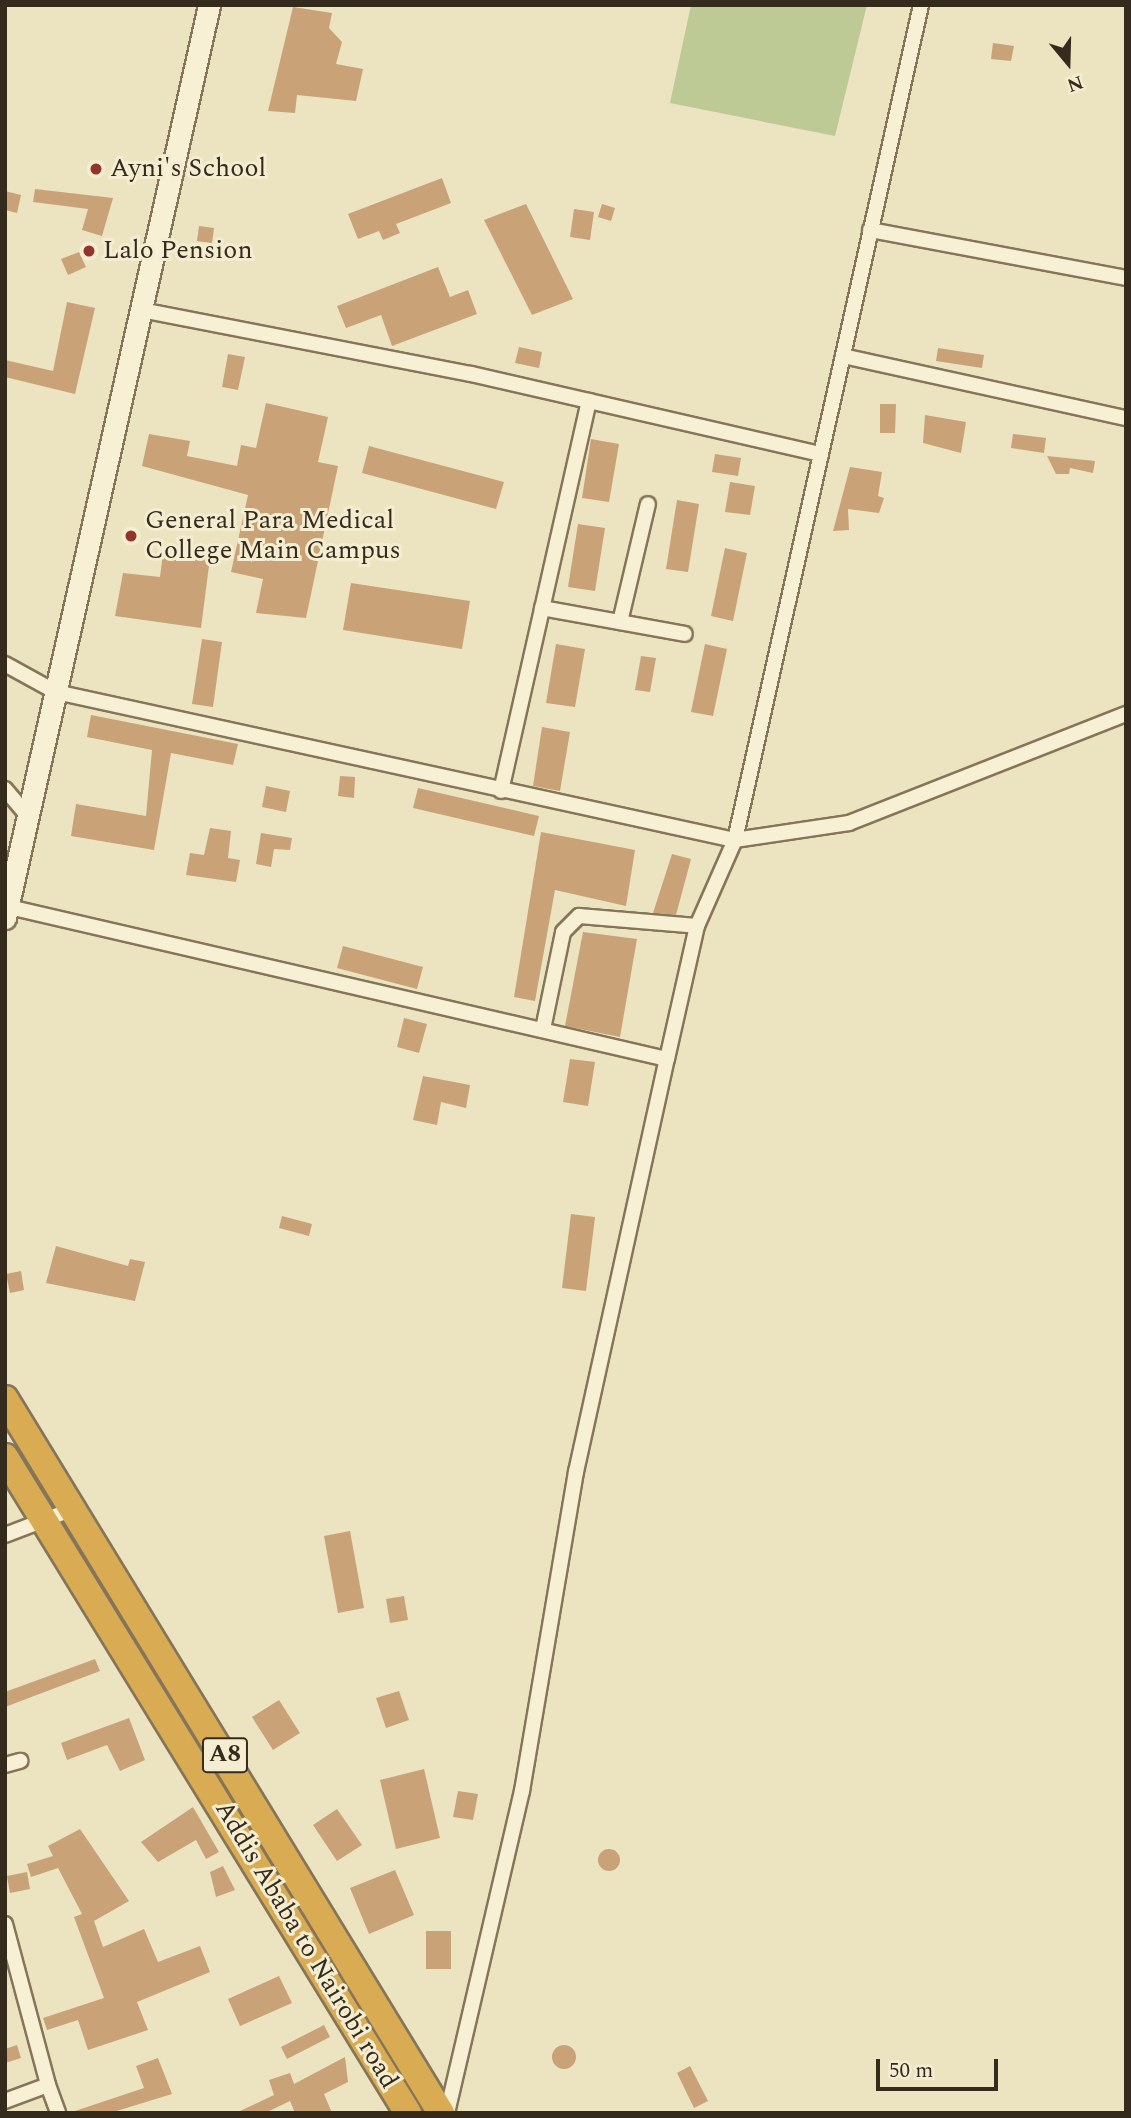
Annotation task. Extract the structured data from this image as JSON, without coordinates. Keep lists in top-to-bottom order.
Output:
{
  "streets": {
    "highway": ["A8", "Addis Ababa to Nairobi road"]
  },
  "places": ["Ayni's School", "Lalo Pension", "General Para Medical College Main Campus"],
  "scale_bar": "50 m",
  "north": "bottom"
}
